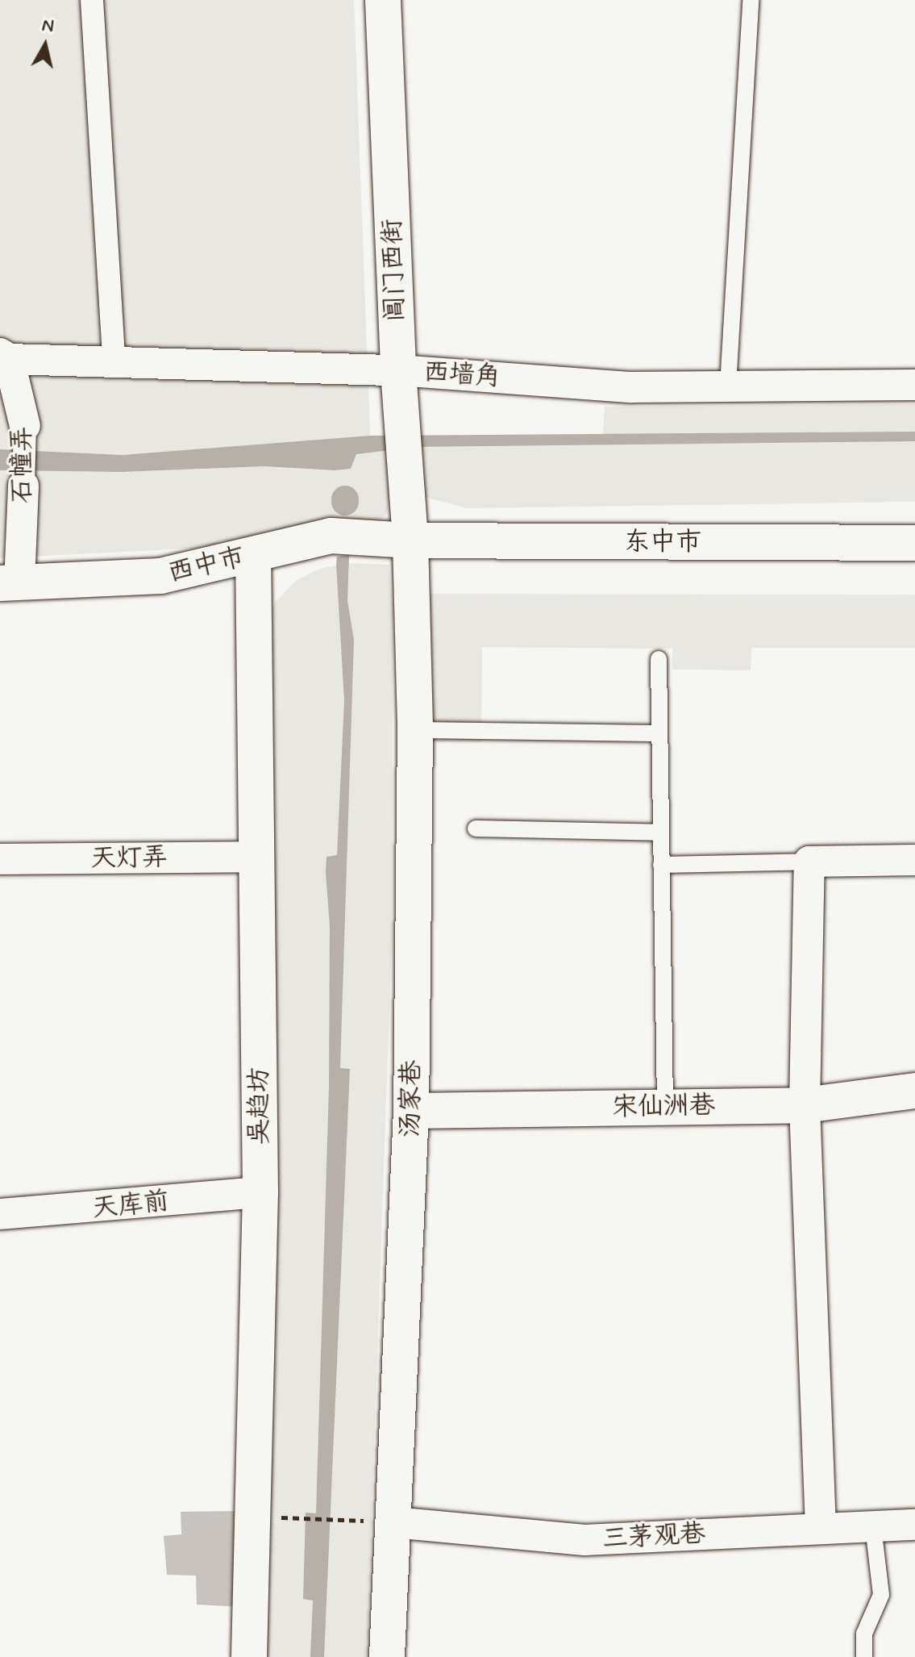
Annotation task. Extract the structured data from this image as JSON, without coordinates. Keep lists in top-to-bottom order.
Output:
{
  "streets": {
    "street": [
      "阊门西街",
      "西墙角",
      "石幢弄",
      "东中市",
      "西中市",
      "天灯弄",
      "汤家巷",
      "吴趋坊",
      "宋仙洲巷",
      "天库前",
      "三茅观巷"
    ]
  },
  "crossings": [
    ["阊门西街", "西墙角"],
    ["阊门西街", "东中市"],
    ["阊门西街", "西中市"],
    ["阊门西街", "汤家巷"],
    ["西墙角", "石幢弄"],
    ["石幢弄", "西中市"],
    ["东中市", "西中市"],
    ["东中市", "汤家巷"],
    ["西中市", "汤家巷"],
    ["西中市", "吴趋坊"],
    ["天灯弄", "吴趋坊"],
    ["汤家巷", "宋仙洲巷"],
    ["汤家巷", "三茅观巷"],
    ["吴趋坊", "天库前"]
  ],
  "north": "top"
}
